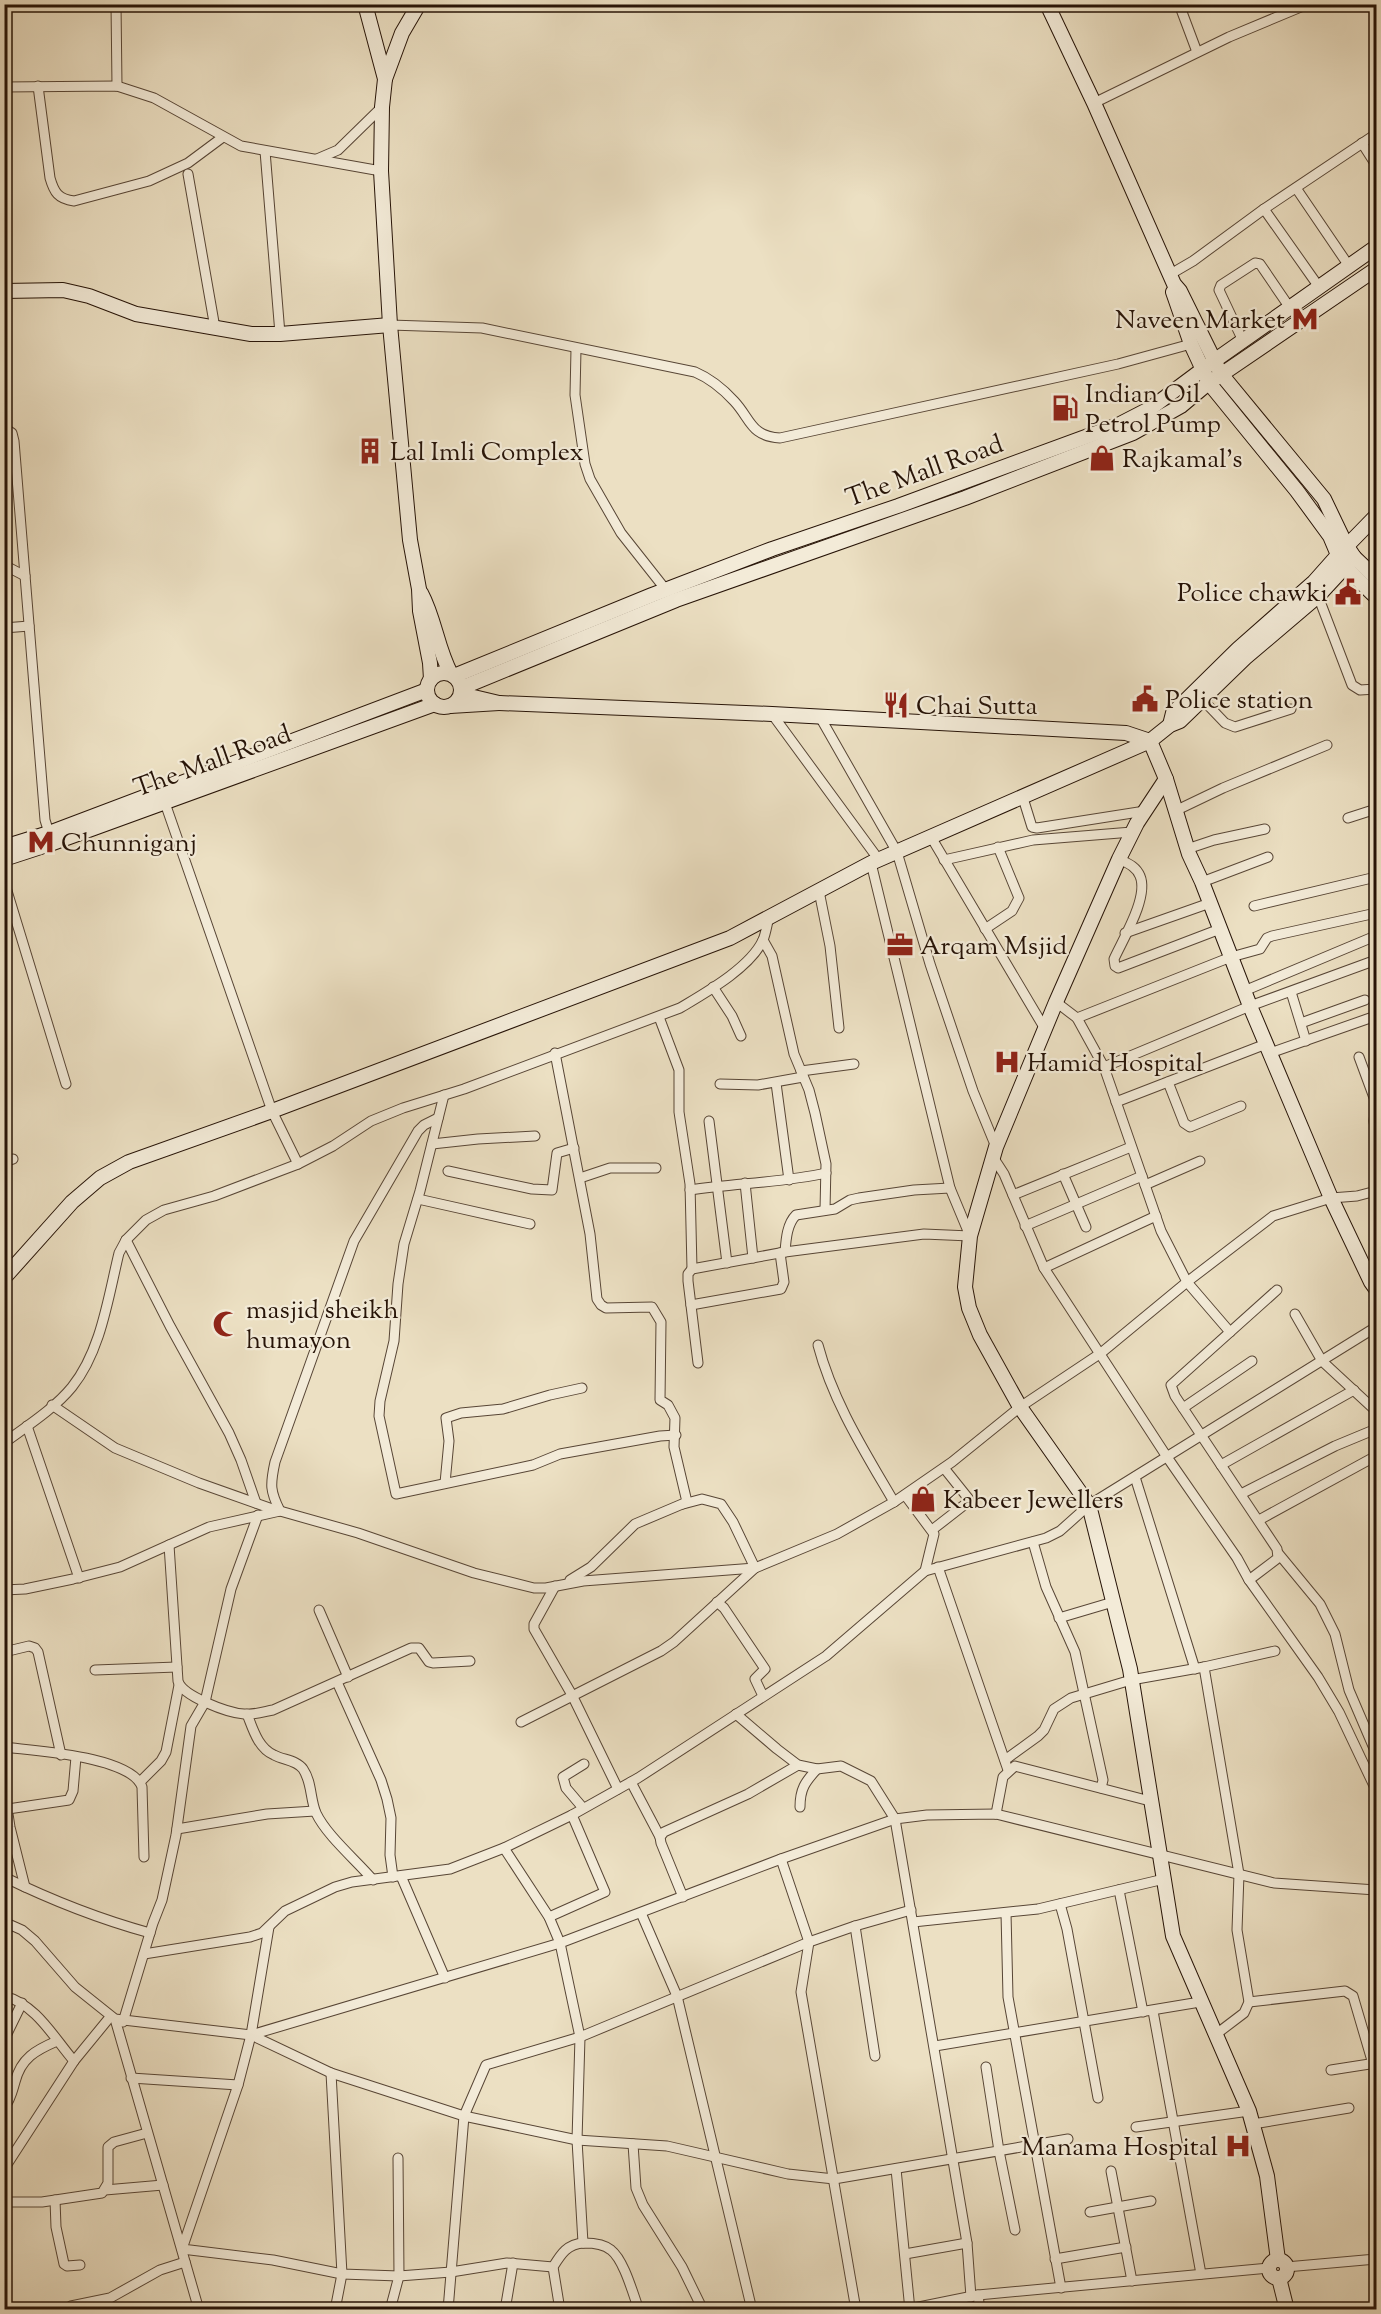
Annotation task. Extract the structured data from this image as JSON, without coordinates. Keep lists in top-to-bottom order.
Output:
{
  "streets": {
    "street": ["The Mall Road"]
  },
  "places": {
    "metro station": ["Naveen Market", "Chunniganj"],
    "fuel station": ["Indian Oil Petrol Pump"],
    "building": ["Lal Imli Complex"],
    "shop": ["Rajkamal's", "Kabeer Jewellers"],
    "public building": ["Police chawki", "Police station"],
    "restaurant": ["Chai Sutta"],
    "office": ["Arqam Msjid"],
    "hospital": ["Hamid Hospital", "Manama Hospital"],
    "mosque": ["masjid sheikh humayon"]
  }
}
